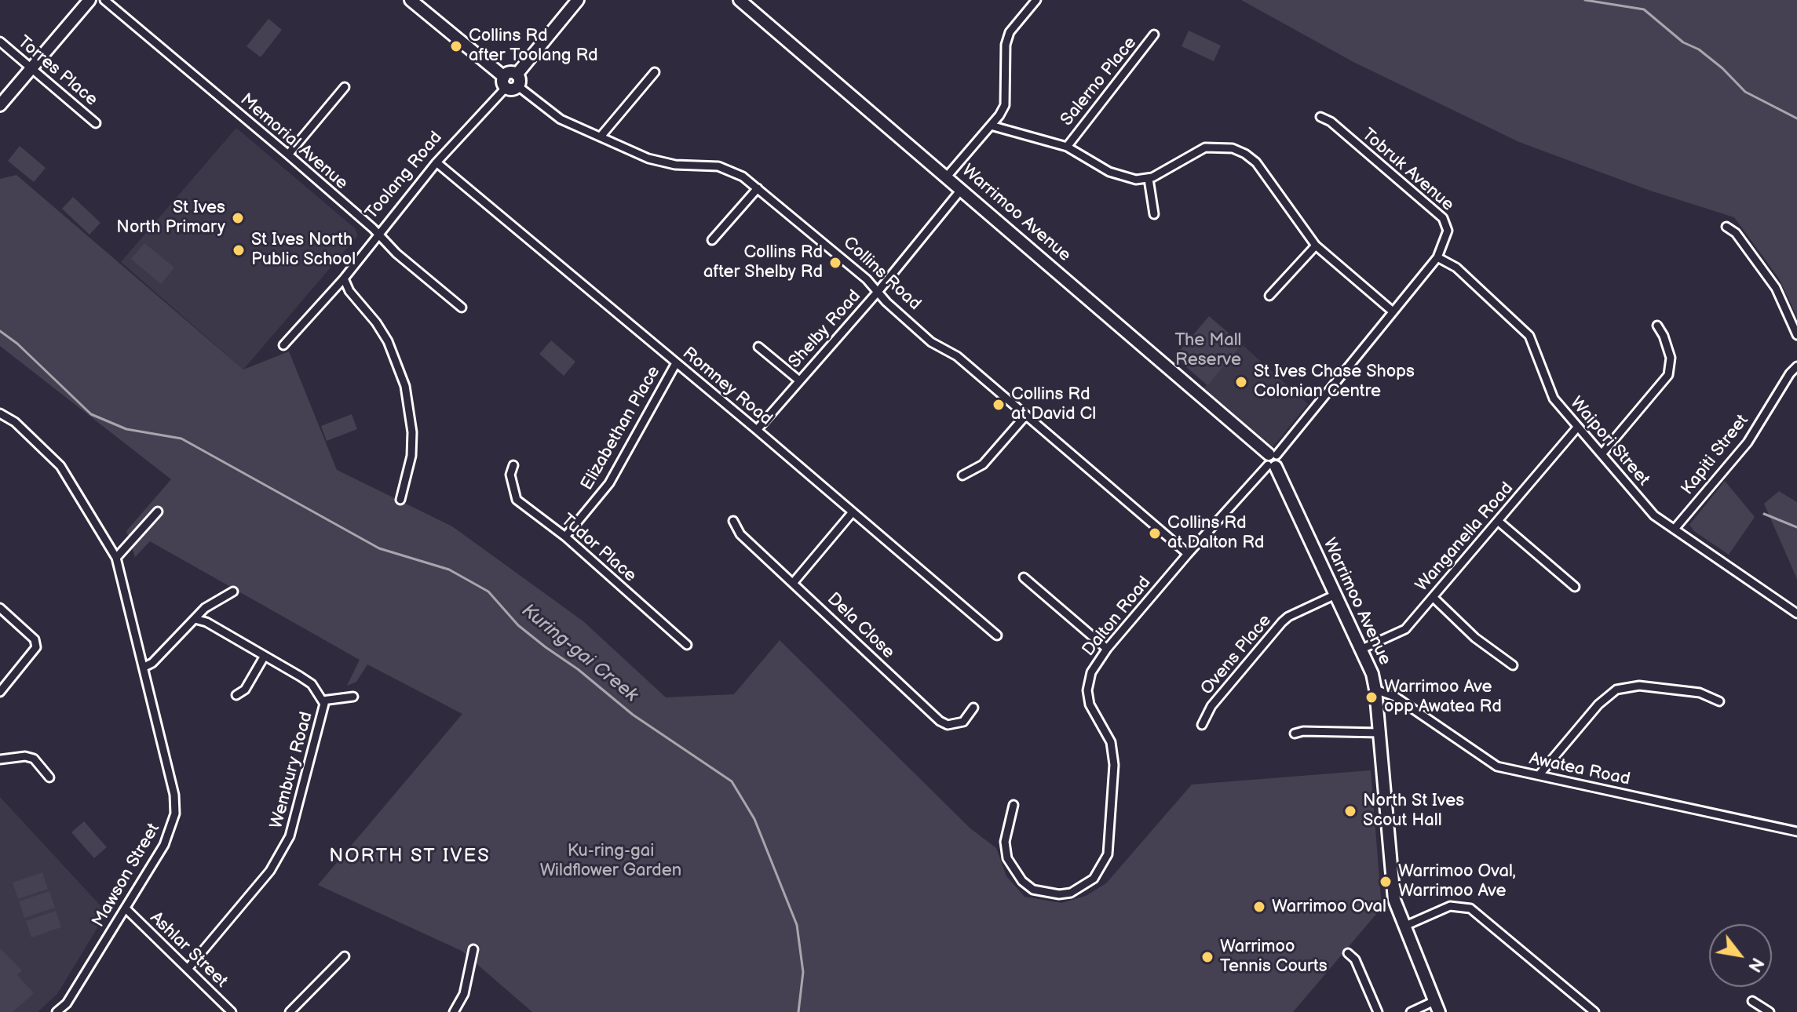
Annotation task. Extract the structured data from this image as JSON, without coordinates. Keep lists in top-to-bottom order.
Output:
{
  "streets": {
    "street": [
      "Torres Place",
      "Salerno Place",
      "Memorial Avenue",
      "Tobruk Avenue",
      "Toolang Road",
      "Warrimoo Avenue",
      "Collins Road",
      "Shelby Road",
      "Romney Road",
      "Elizabethan Place",
      "Waipori Street",
      "Kapiti Street",
      "Wanganella Road",
      "Tudor Place",
      "Dalton Road",
      "Dela Close",
      "Ovens Place",
      "Awatea Road",
      "Wembury Road",
      "Mawson Street",
      "Ashlar Street"
    ]
  },
  "crossings": [
    ["Memorial Avenue", "Toolang Road"],
    ["Tobruk Avenue", "Waipori Street"],
    ["Tobruk Avenue", "Dalton Road"],
    ["Toolang Road", "Romney Road"],
    ["Warrimoo Avenue", "Shelby Road"],
    ["Warrimoo Avenue", "Wanganella Road"],
    ["Warrimoo Avenue", "Dalton Road"],
    ["Warrimoo Avenue", "Ovens Place"],
    ["Warrimoo Avenue", "Awatea Road"],
    ["Collins Road", "Shelby Road"],
    ["Collins Road", "Dalton Road"],
    ["Shelby Road", "Romney Road"],
    ["Romney Road", "Elizabethan Place"],
    ["Elizabethan Place", "Tudor Place"],
    ["Waipori Street", "Kapiti Street"],
    ["Waipori Street", "Wanganella Road"],
    ["Waipori Street", "Dalton Road"],
    ["Wembury Road", "Ashlar Street"],
    ["Mawson Street", "Ashlar Street"]
  ],
  "districts": ["NORTH ST IVES"],
  "water": ["Kuring-gai Creek"],
  "parks": ["The Mall Reserve", "Ku-ring-gai Wildflower Garden"],
  "places": [
    "Collins Rd after Toolang Rd",
    "St Ives North Primary",
    "St Ives North Public School",
    "Collins Rd after Shelby Rd",
    "St Ives Chase Shops Colonian Centre",
    "Collins Rd at David Cl",
    "Collins Rd at Dalton Rd",
    "Warrimoo Ave opp Awatea Rd",
    "North St Ives Scout Hall",
    "Warrimoo Oval, Warrimoo Ave",
    "Warrimoo Oval",
    "Warrimoo Tennis Courts"
  ],
  "north": "bottom right"
}
